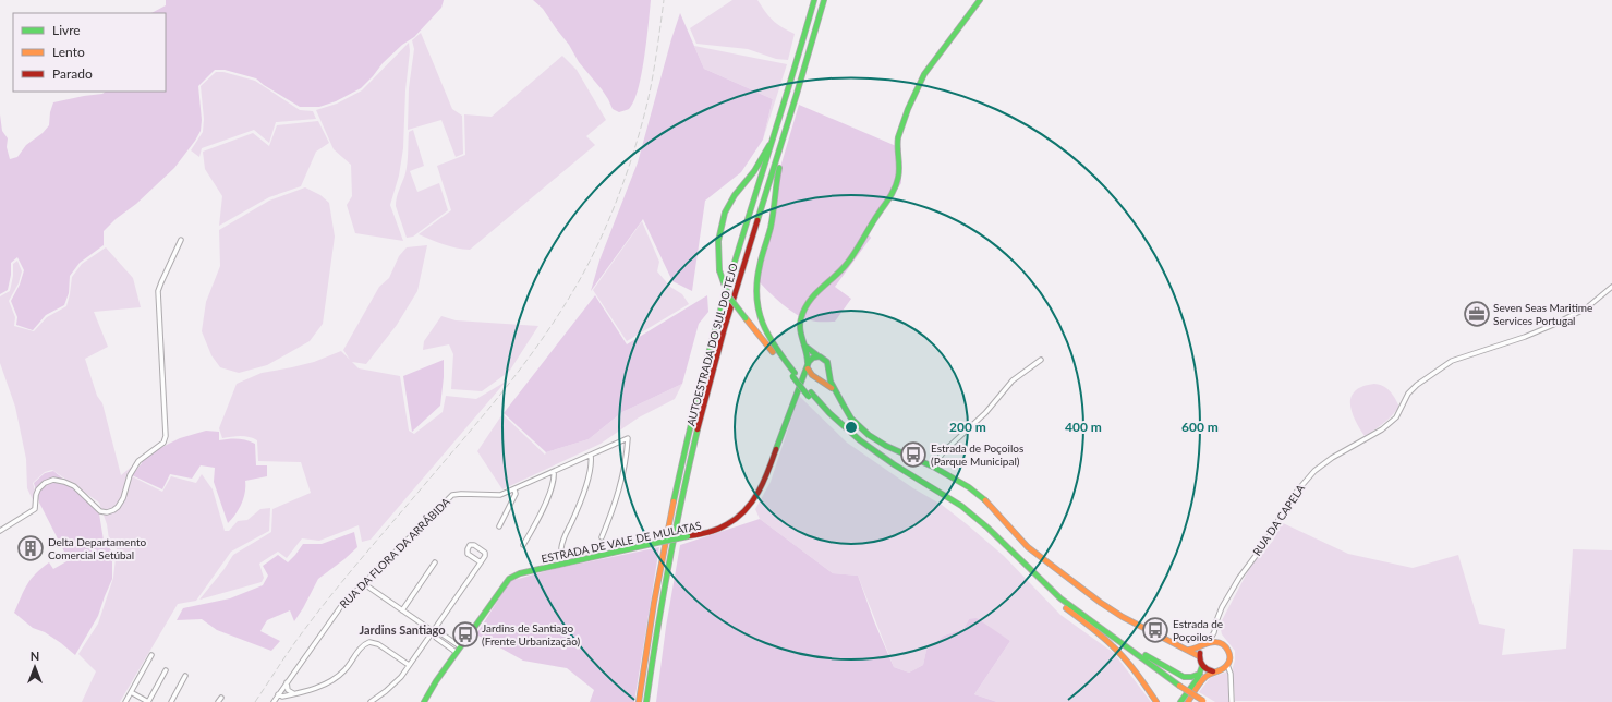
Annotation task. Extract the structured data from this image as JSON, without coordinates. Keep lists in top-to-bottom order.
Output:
{
  "streets": {
    "main road": ["AUTOESTRADA DO SUL DO TEJO", "ESTRADA DE VALE DE MULATAS"],
    "street": ["RUA DA CAPELA", "RUA DA FLORA DA ARRÁBIDA"]
  },
  "districts": ["Jardins Santiago"],
  "places": {
    "office": ["Seven Seas Maritime Services Portugal"],
    "bus stop": ["Estrada de Poçoilos (Parque Municipal)", "Estrada de Poçoilos", "Jardins de Santiago (Frente Urbanização)"],
    "building": ["Delta Departamento Comercial Setúbal"]
  },
  "legend": ["Livre", "Lento", "Parado"],
  "north": "top",
  "rings": ["200 m", "400 m", "600 m"]
}
